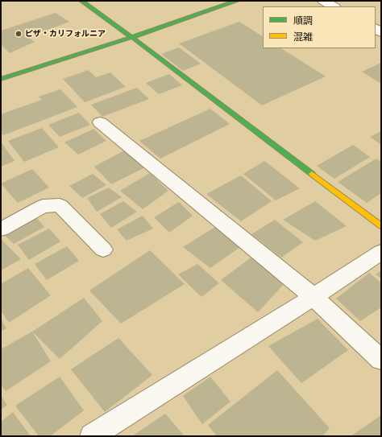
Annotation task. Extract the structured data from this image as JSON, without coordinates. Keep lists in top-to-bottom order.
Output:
{
  "places": ["ピザ・カリフォルニア"],
  "legend": ["順調", "混雑"]
}
